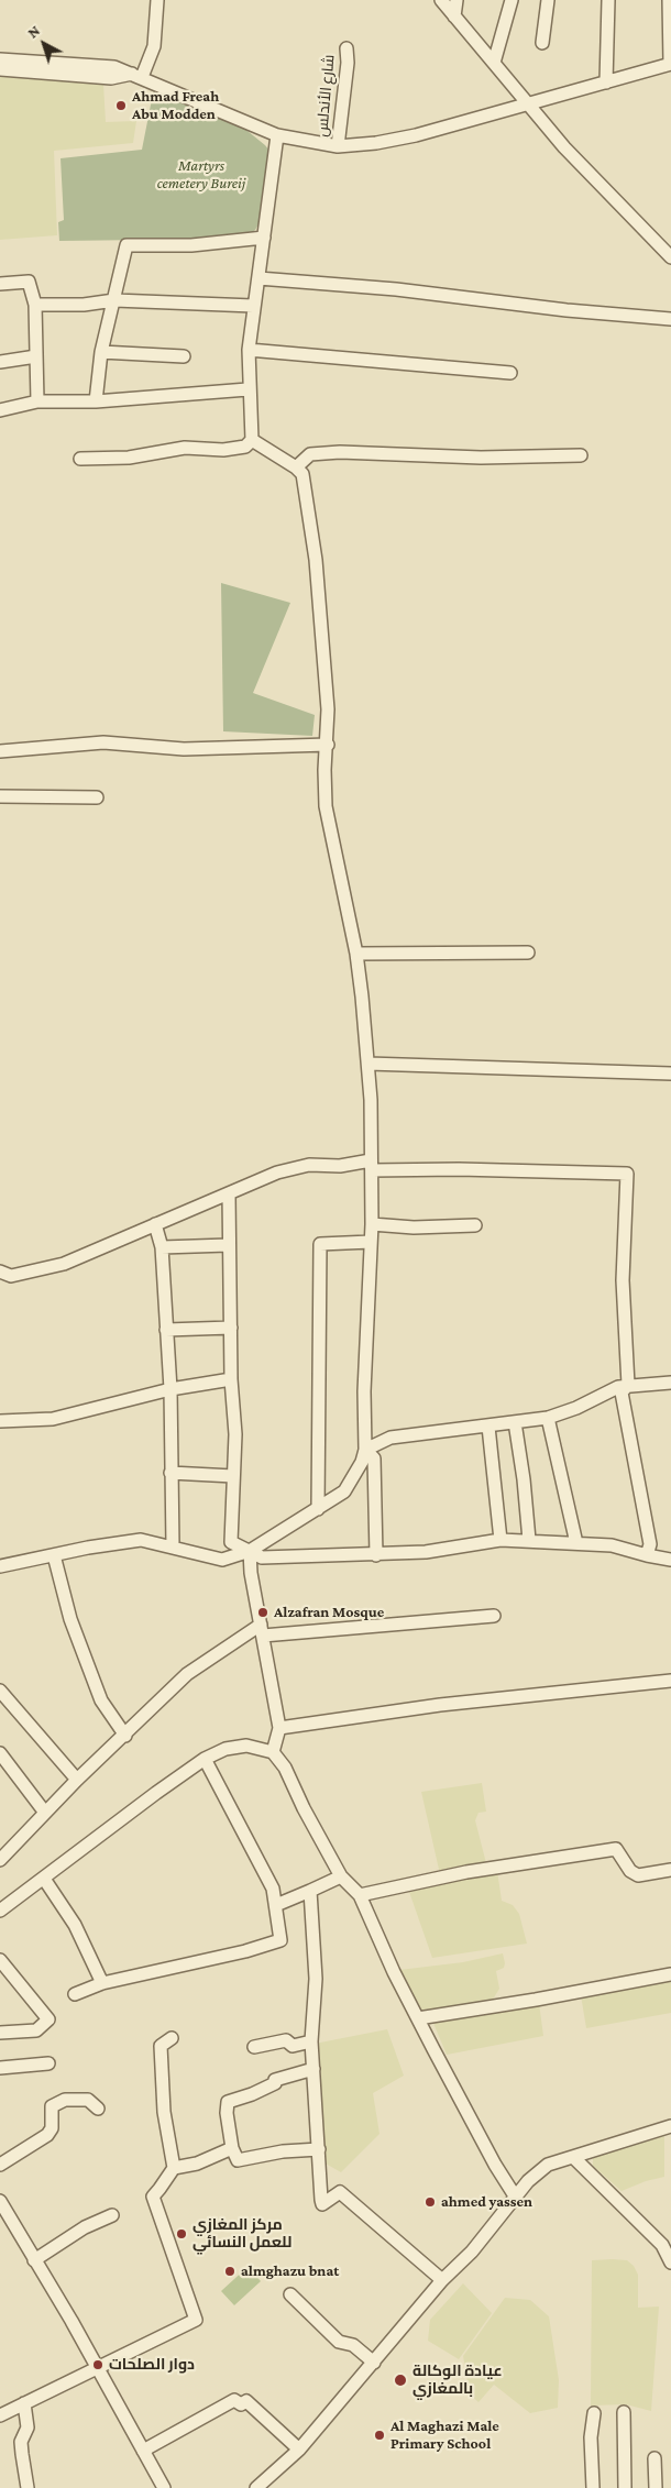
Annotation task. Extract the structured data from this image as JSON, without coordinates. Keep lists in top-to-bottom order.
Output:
{
  "streets": {
    "street": ["شارع الأندلس"]
  },
  "parks": ["Martyrs cemetery Bureij"],
  "places": [
    "Ahmad Freah Abu Modden",
    "Alzafran Mosque",
    "ahmed yassen",
    "مركز المغازي للعمل النسائي",
    "almghazu bnat",
    "دوار الصلحات",
    "عيادة الوكالة بالمغازي",
    "Al Maghazi Male Primary School"
  ],
  "north": "top left"
}
